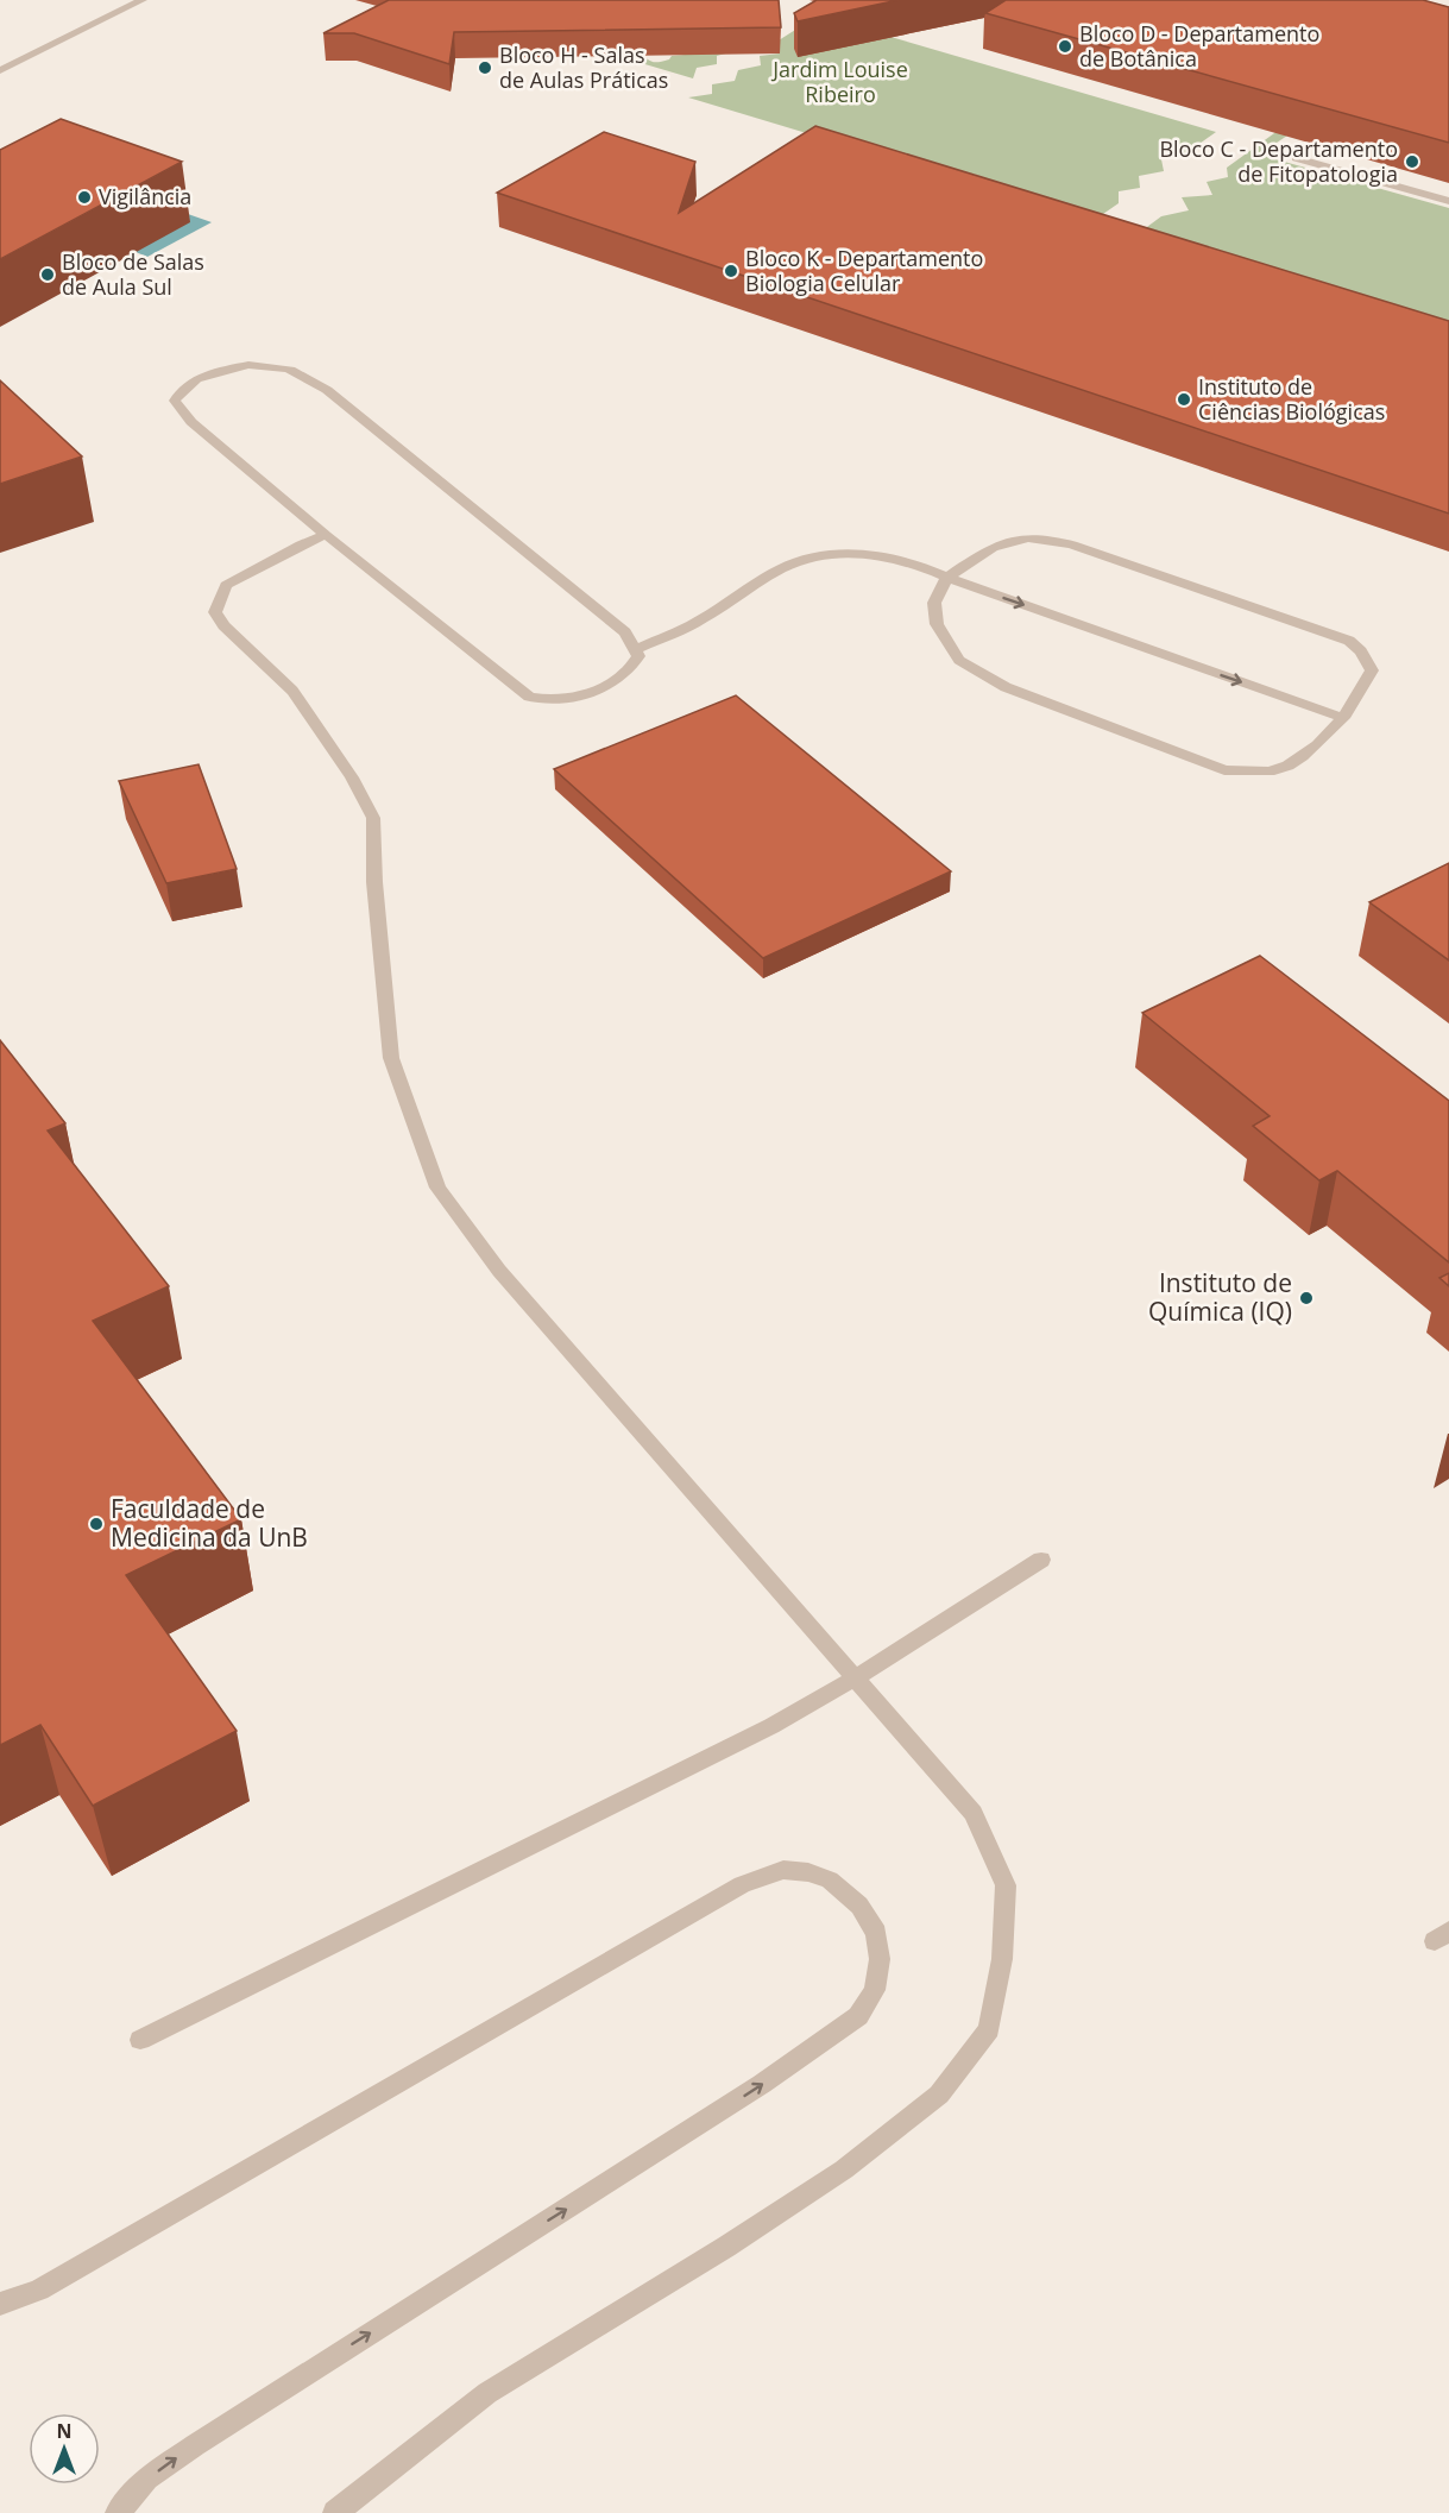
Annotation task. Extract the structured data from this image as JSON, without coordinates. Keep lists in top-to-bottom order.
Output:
{
  "parks": ["Jardim Louise Ribeiro"],
  "places": [
    "Bloco D - Departamento de Botânica",
    "Bloco H - Salas de Aulas Práticas",
    "Bloco C - Departamento de Fitopatologia",
    "Vigilância",
    "Bloco K - Departamento Biologia Celular",
    "Bloco de Salas de Aula Sul",
    "Instituto de Ciências Biológicas",
    "Instituto de Química (IQ)",
    "Faculdade de Medicina da UnB"
  ],
  "north": "top"
}
